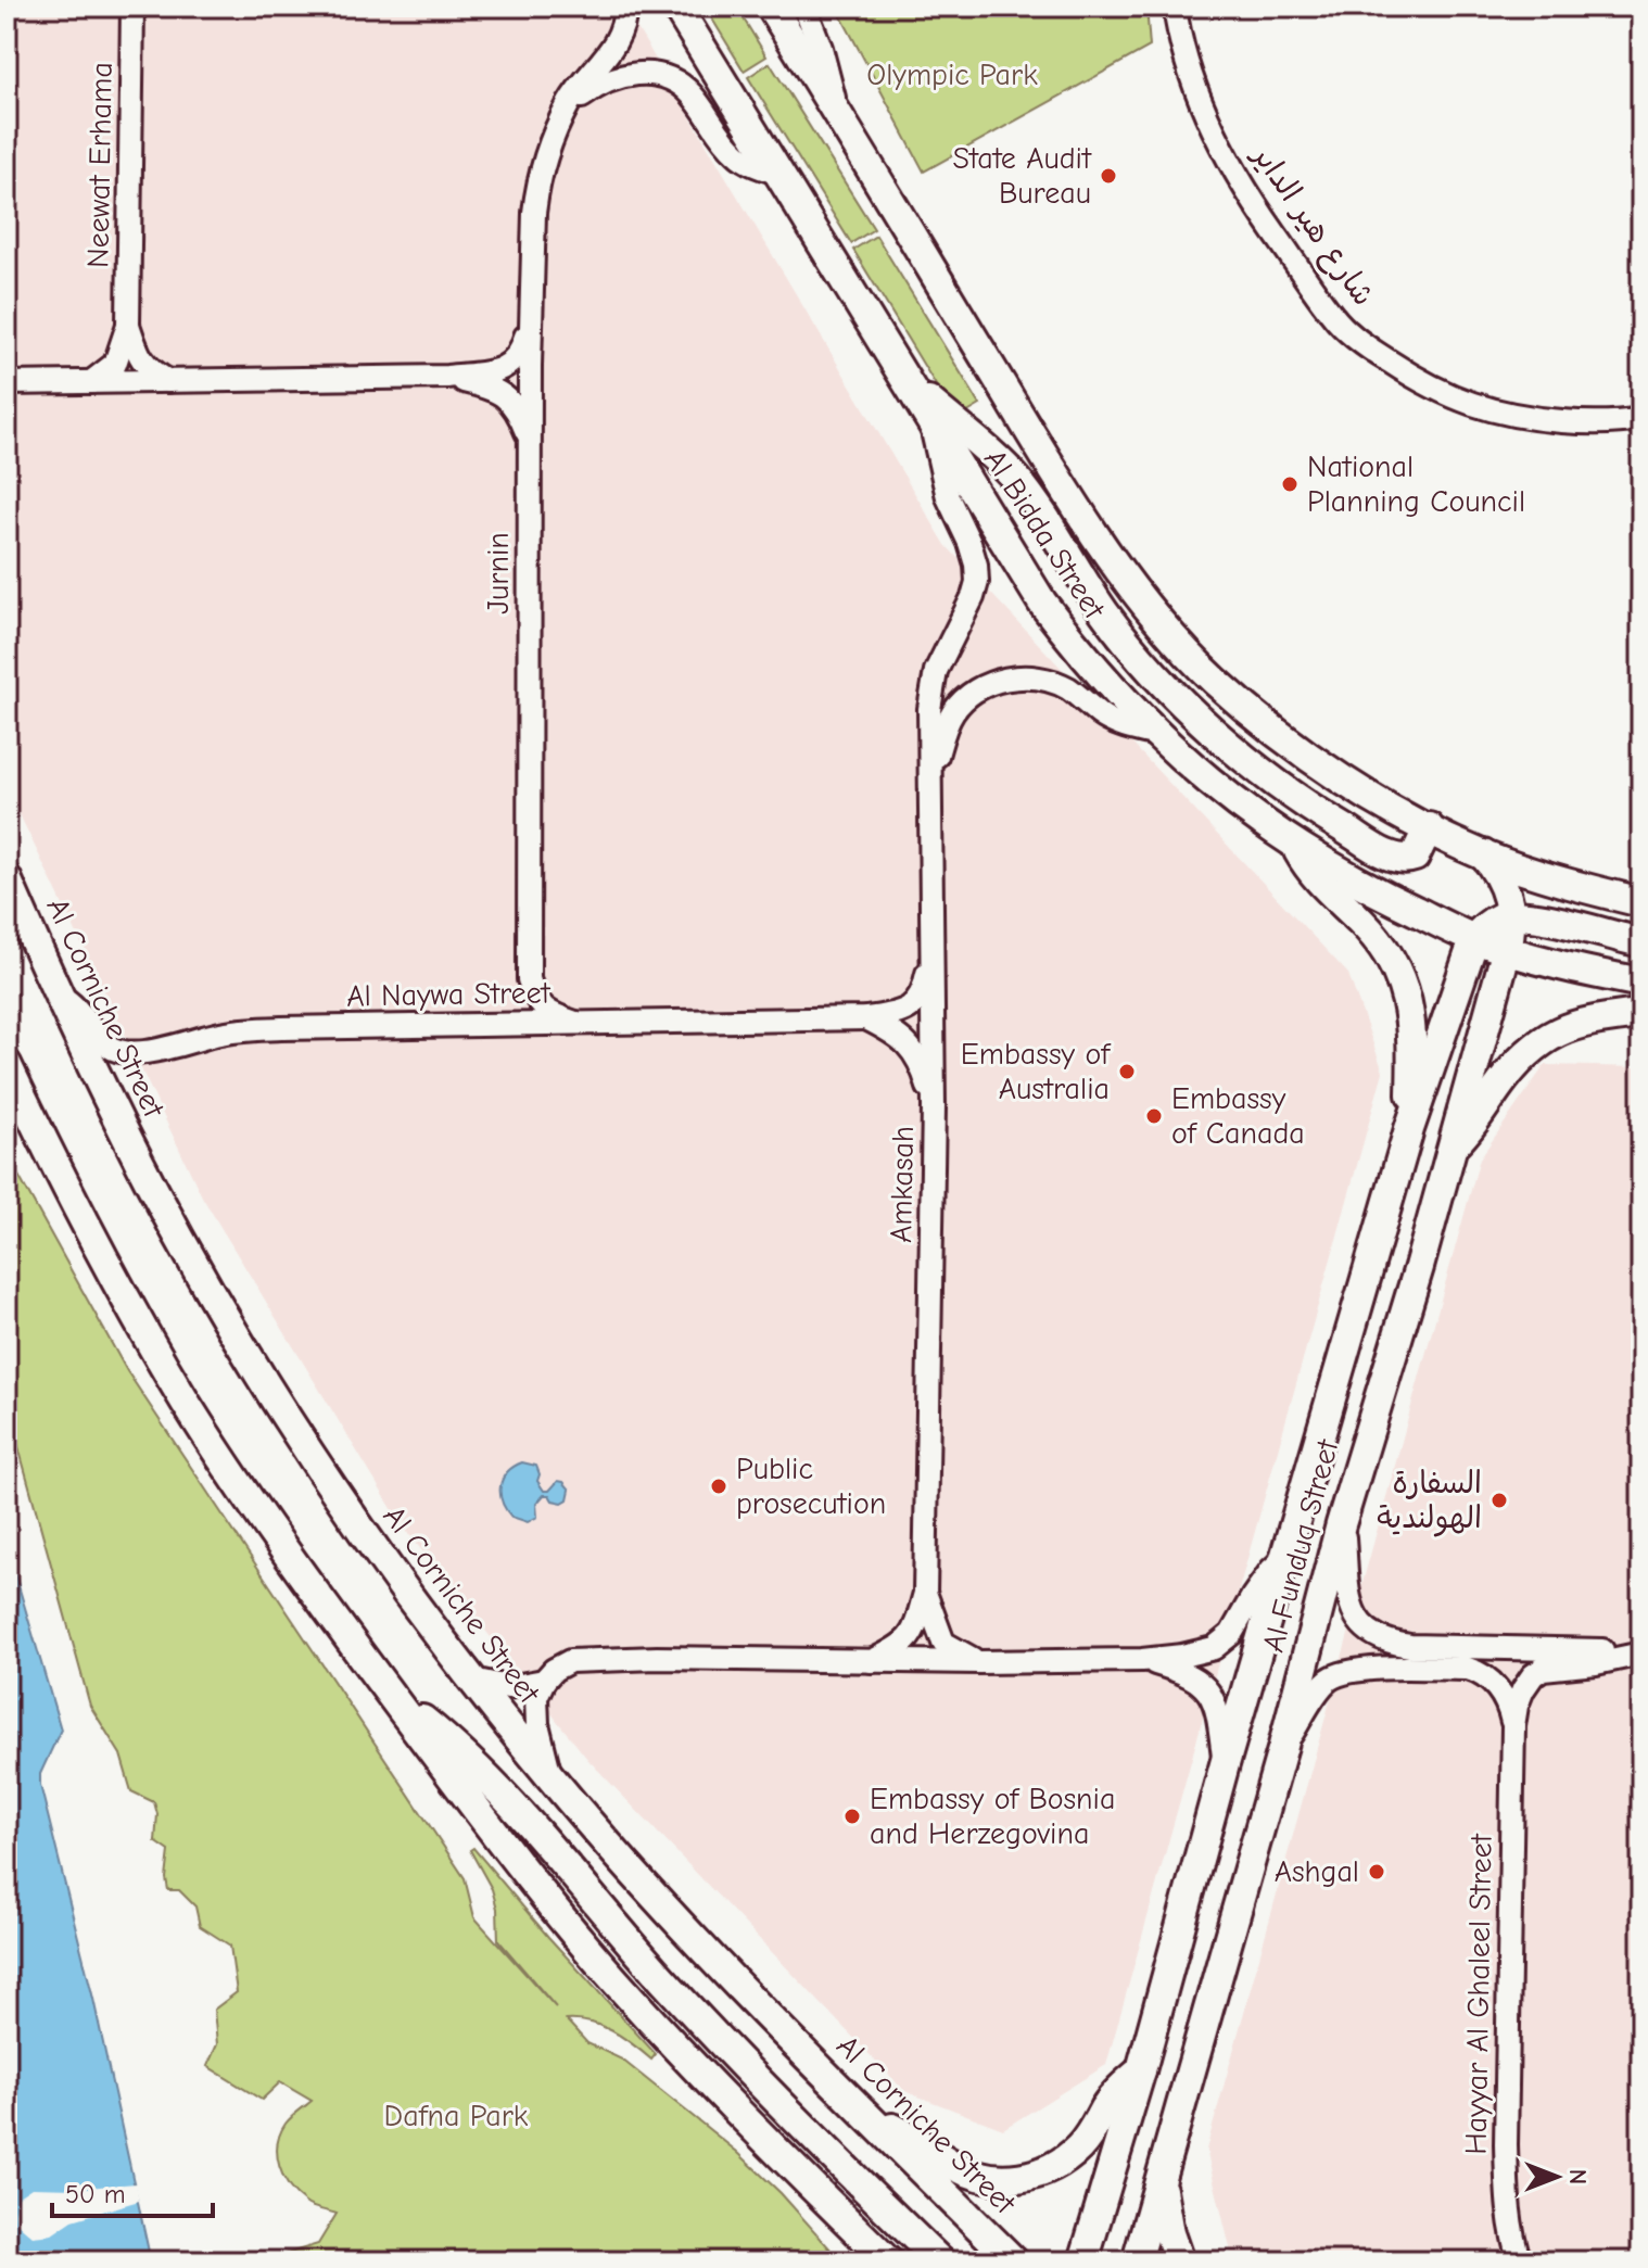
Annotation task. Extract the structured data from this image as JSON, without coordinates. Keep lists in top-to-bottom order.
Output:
{
  "streets": {
    "main road": ["Al Bidda Street", "Al Corniche Street", "Al Funduq Street"],
    "street": [
      "Neewat Erhama",
      "شارع هير الداير",
      "Jurnin",
      "Al Naywa Street",
      "Amkasah",
      "Hayyar Al Ghaleel Street"
    ]
  },
  "crossings": [
    ["Al Bidda Street", "Amkasah"],
    ["Al Bidda Street", "Al Funduq Street"],
    ["Jurnin", "Al Naywa Street"],
    ["Al Naywa Street", "Al Corniche Street"],
    ["Al Naywa Street", "Amkasah"],
    ["Al Funduq Street", "Hayyar Al Ghaleel Street"]
  ],
  "parks": ["Olympic Park", "Dafna Park"],
  "places": [
    "State Audit Bureau",
    "National Planning Council",
    "Embassy of Australia",
    "Embassy of Canada",
    "Public prosecution",
    "السفارة الهولندية",
    "Embassy of Bosnia and Herzegovina",
    "Ashgal"
  ],
  "scale_bar": "50 m",
  "north": "right"
}
